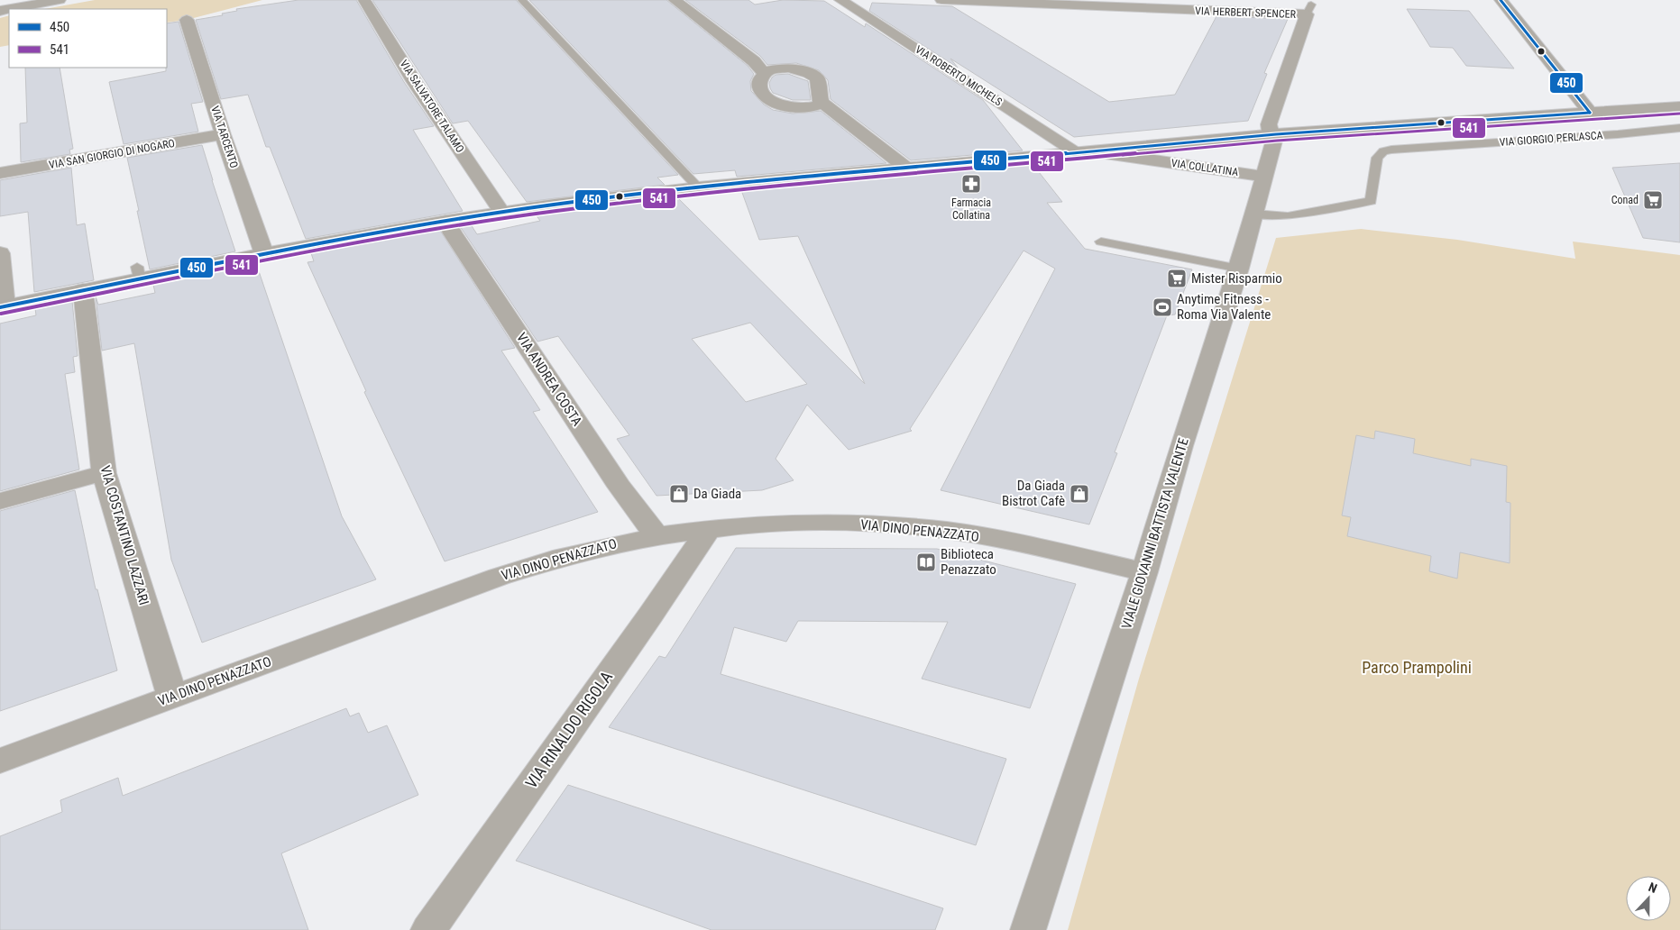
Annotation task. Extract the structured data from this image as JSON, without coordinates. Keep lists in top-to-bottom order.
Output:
{
  "streets": {
    "street": [
      "VIA HERBERT SPENCER",
      "VIA ROBERTO MICHELS",
      "VIA SALVATORE TALAMO",
      "VIA TARCENTO",
      "VIA SAN GIORGIO DI NOGARO",
      "VIA COLLATINA",
      "VIA ANDREA COSTA",
      "VIA DINO PENAZZATO",
      "VIALE GIOVANNI BATTISTA VALENTE",
      "VIA COSTANTINO LAZZARI",
      "VIA RINALDO RIGOLA"
    ],
    "lane": ["VIA GIORGIO PERLASCA"]
  },
  "crossings": [
    ["VIA HERBERT SPENCER", "VIA COLLATINA"],
    ["VIA HERBERT SPENCER", "VIALE GIOVANNI BATTISTA VALENTE"],
    ["VIA ROBERTO MICHELS", "VIA COLLATINA"],
    ["VIA SALVATORE TALAMO", "VIA COLLATINA"],
    ["VIA TARCENTO", "VIA SAN GIORGIO DI NOGARO"],
    ["VIA TARCENTO", "VIA COLLATINA"],
    ["VIA GIORGIO PERLASCA", "VIALE GIOVANNI BATTISTA VALENTE"],
    ["VIA COLLATINA", "VIA ANDREA COSTA"],
    ["VIA COLLATINA", "VIALE GIOVANNI BATTISTA VALENTE"],
    ["VIA COLLATINA", "VIA COSTANTINO LAZZARI"],
    ["VIA ANDREA COSTA", "VIA DINO PENAZZATO"],
    ["VIA DINO PENAZZATO", "VIALE GIOVANNI BATTISTA VALENTE"],
    ["VIA DINO PENAZZATO", "VIA COSTANTINO LAZZARI"],
    ["VIA DINO PENAZZATO", "VIA RINALDO RIGOLA"]
  ],
  "parks": ["Parco Prampolini"],
  "places": {
    "pharmacy": ["Farmacia Collatina"],
    "supermarket": ["Conad", "Mister Risparmio"],
    "sports": ["Anytime Fitness - Roma Via Valente"],
    "shop": ["Da Giada", "Da Giada Bistrot Cafè"],
    "library": ["Biblioteca Penazzato"]
  },
  "lines": ["transit line 450", "transit line 541"],
  "legend": ["450", "541"],
  "north": "top"
}
